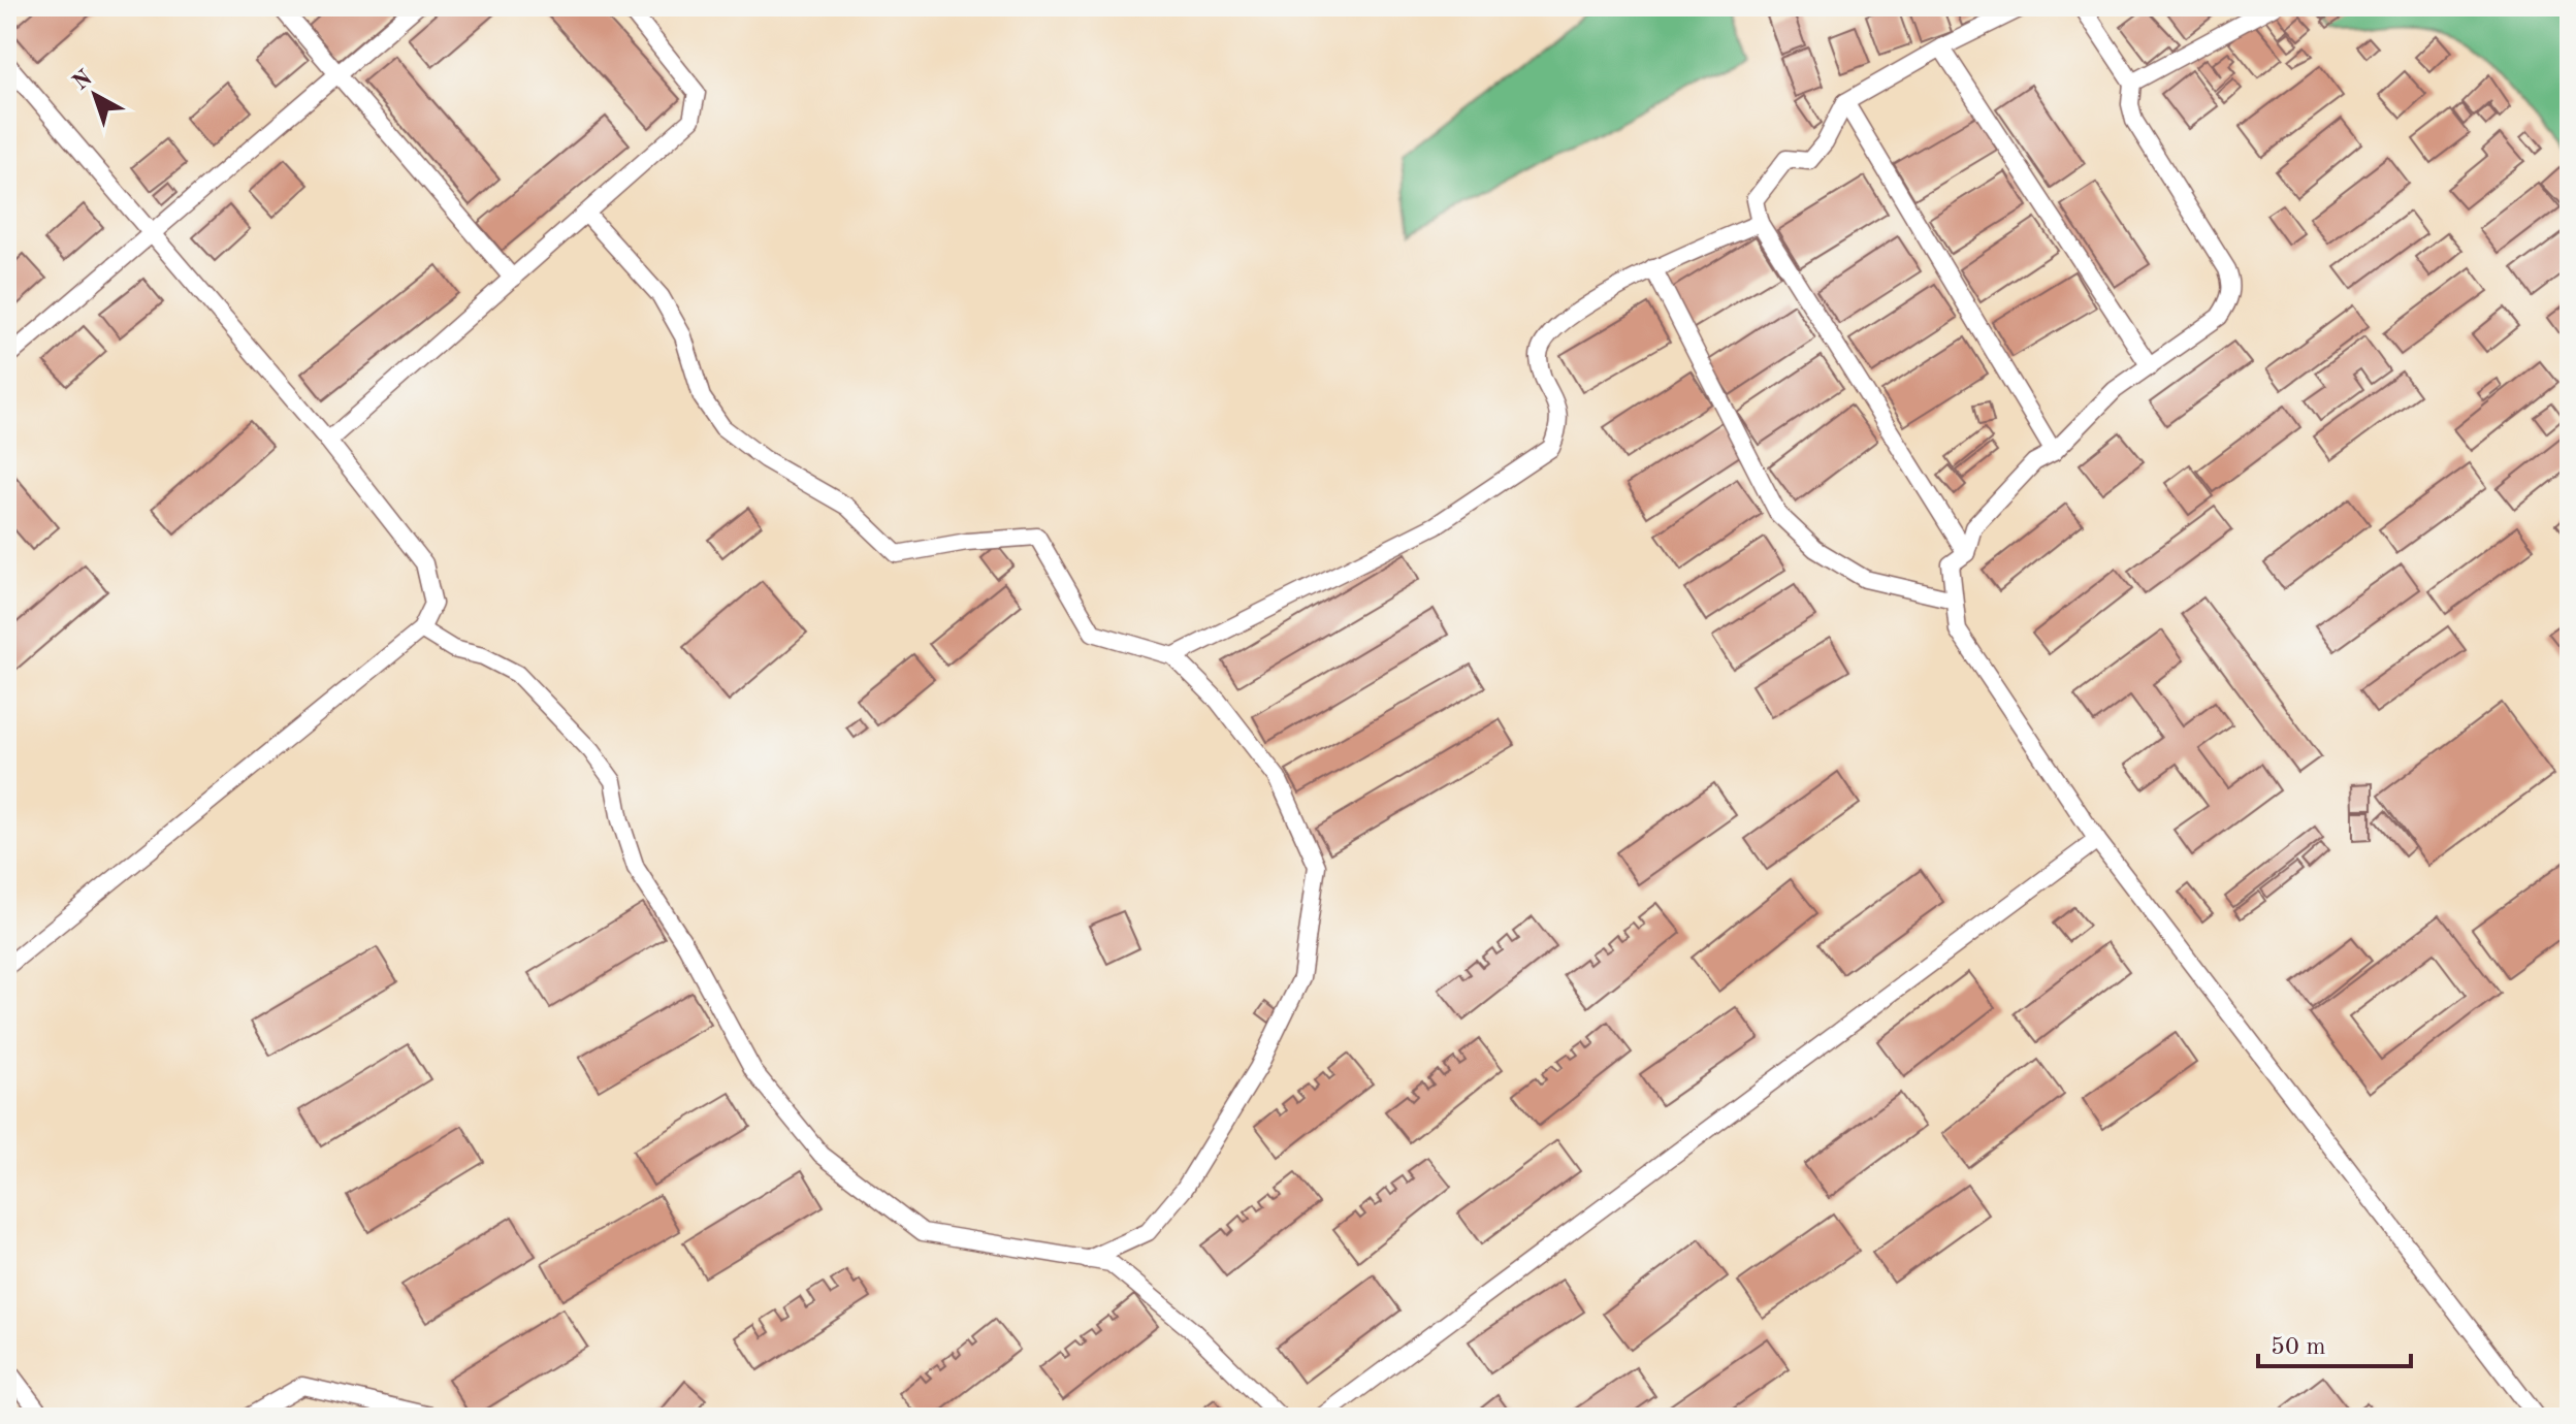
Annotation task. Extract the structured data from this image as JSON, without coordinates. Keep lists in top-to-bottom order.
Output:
{
  "scale_bar": "50 m",
  "north": "top left"
}
